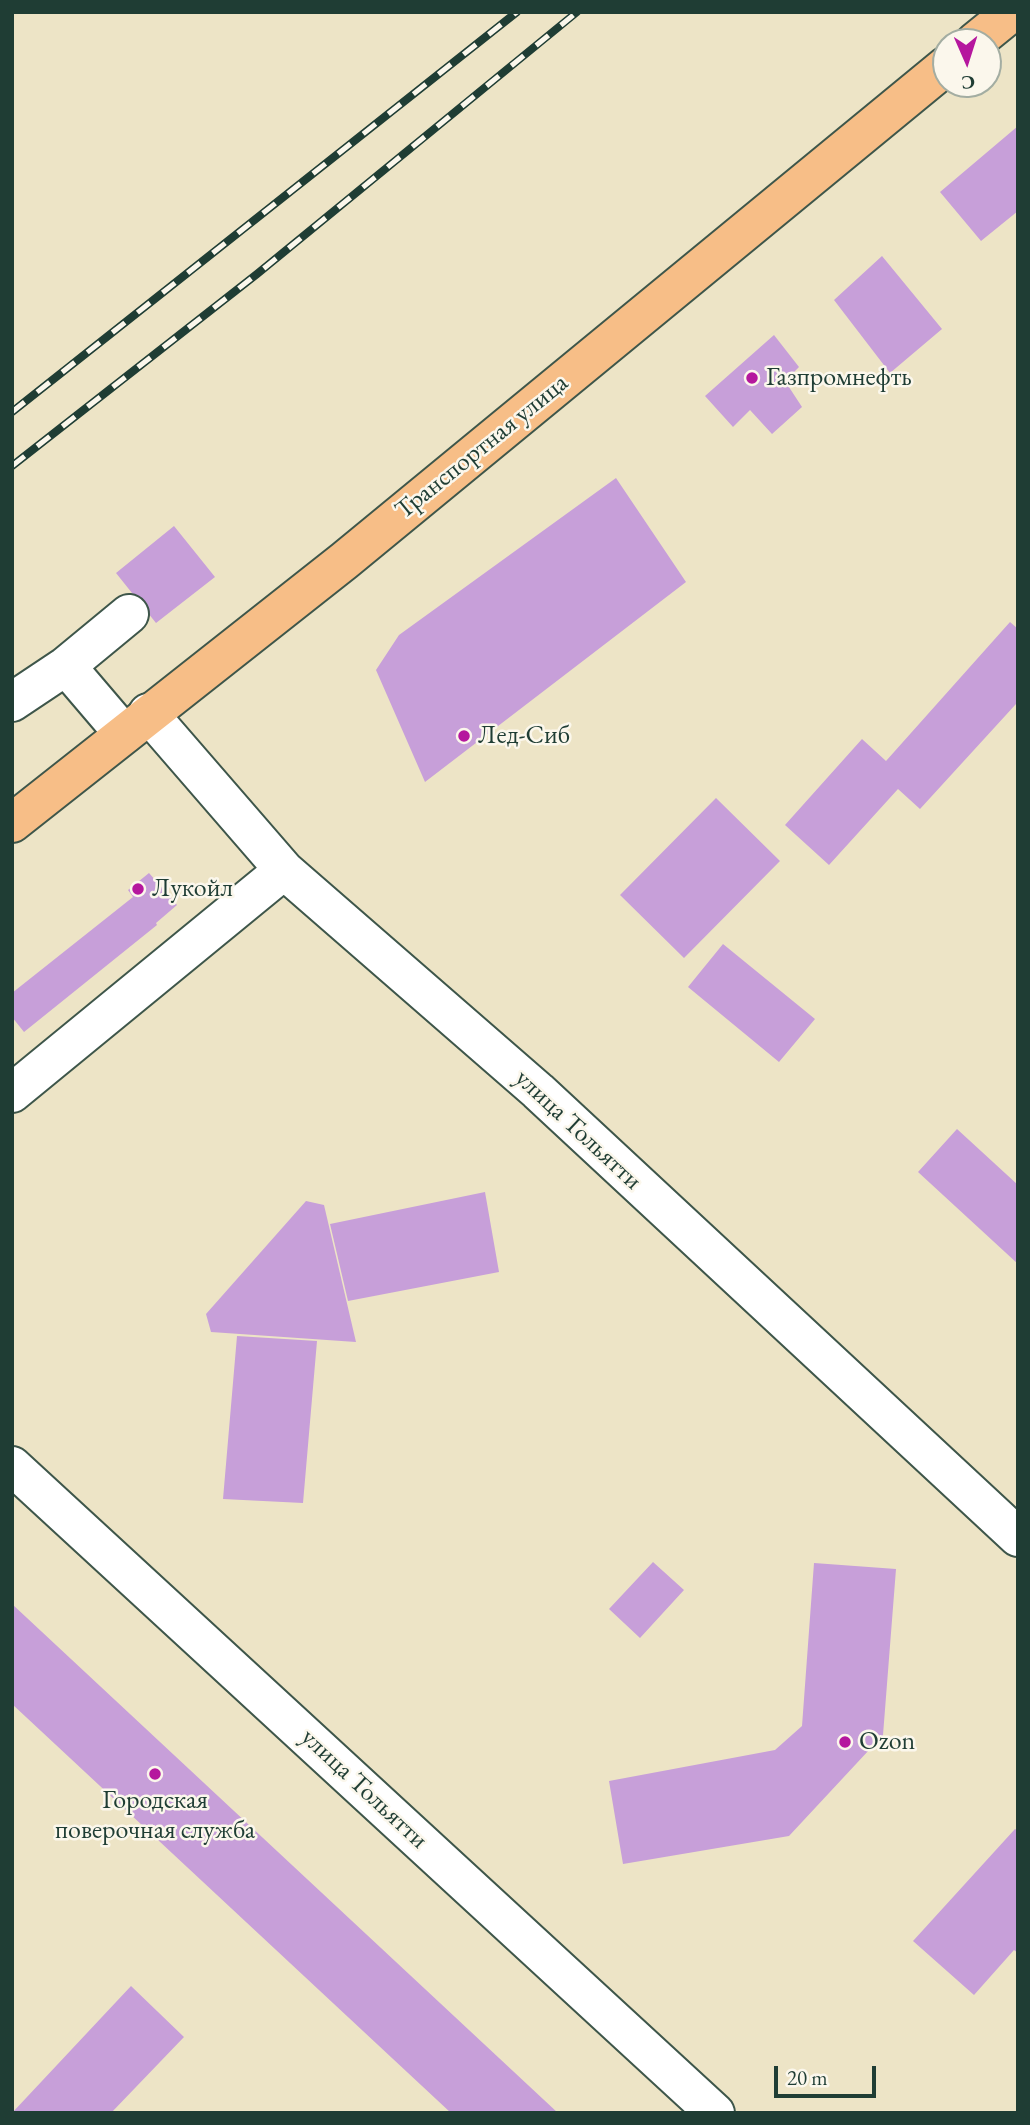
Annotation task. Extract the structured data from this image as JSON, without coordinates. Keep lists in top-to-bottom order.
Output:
{
  "streets": {
    "main road": ["Транспортная улица"],
    "street": ["улица Тольятти"]
  },
  "crossings": [
    ["Транспортная улица", "улица Тольятти"]
  ],
  "places": [
    "Газпромнефть",
    "Лед-Сиб",
    "Лукойл",
    "Ozon",
    "Городская поверочная служба"
  ],
  "scale_bar": "20 m",
  "north": "bottom"
}
